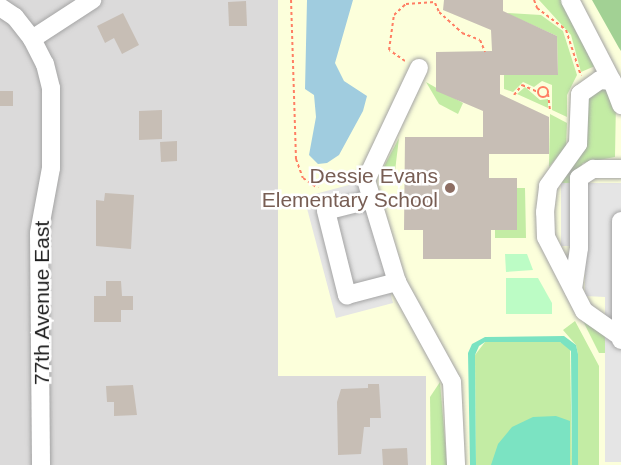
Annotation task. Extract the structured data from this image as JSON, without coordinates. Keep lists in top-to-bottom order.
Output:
{
  "streets": {
    "street": ["77th Avenue East"]
  },
  "places": ["Dessie Evans Elementary School"]
}
